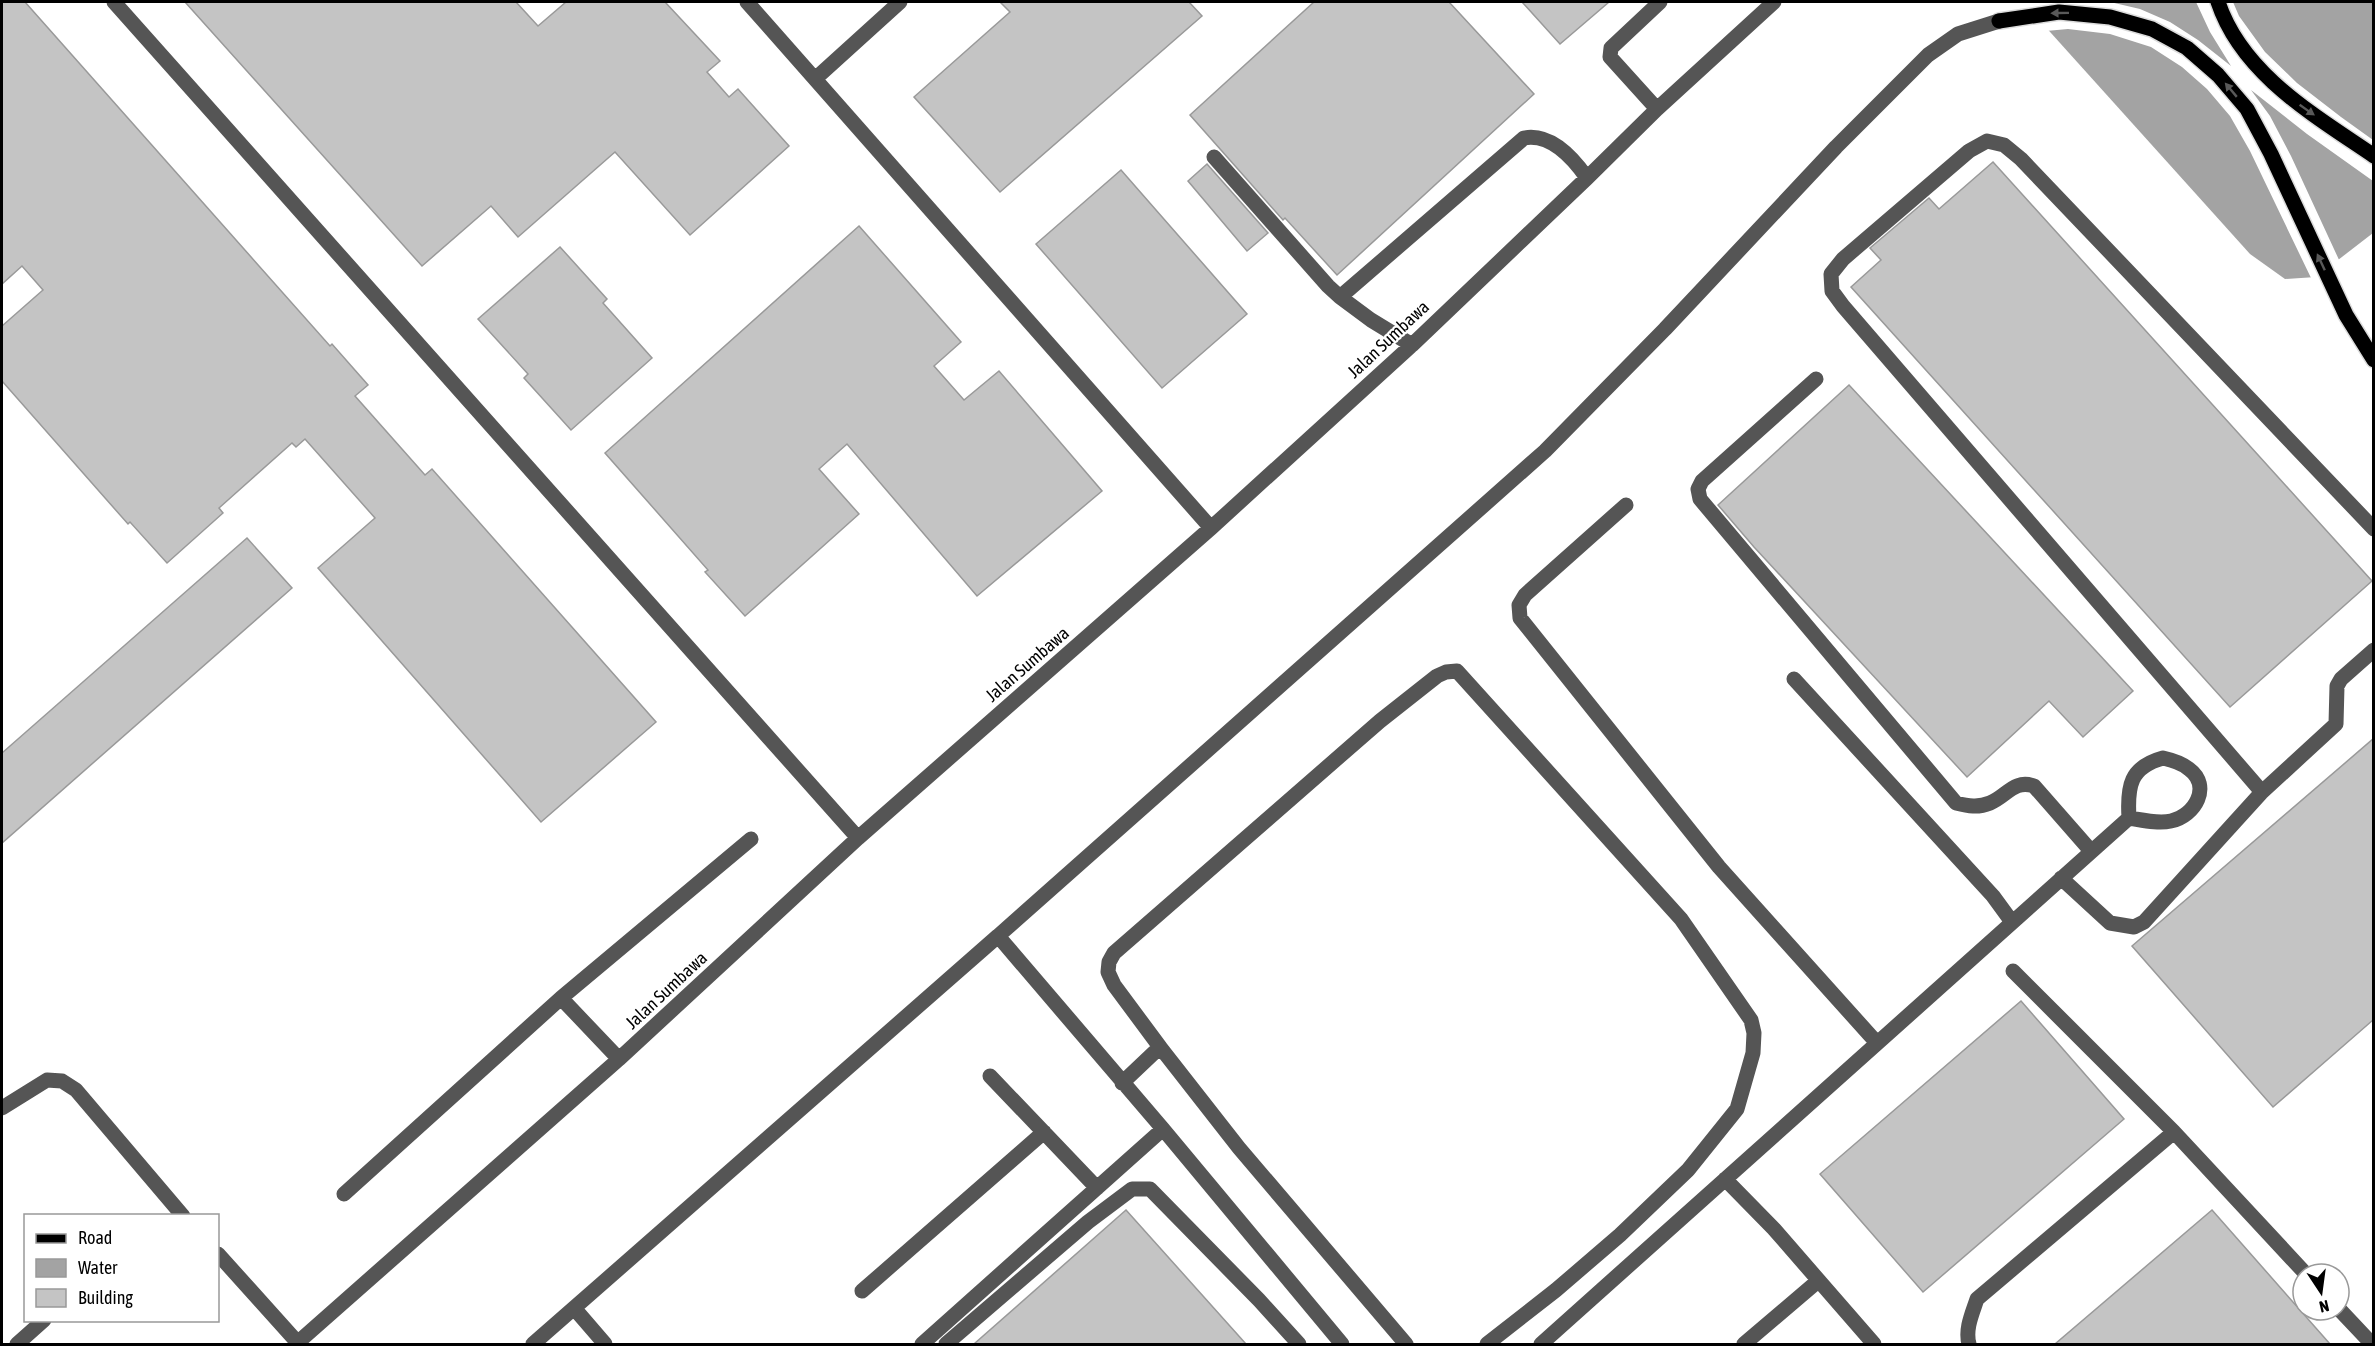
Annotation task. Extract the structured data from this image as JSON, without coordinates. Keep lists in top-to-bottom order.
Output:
{
  "streets": {
    "street": ["Jalan Sumbawa"]
  },
  "legend": ["Road", "Water", "Building"],
  "north": "bottom"
}
